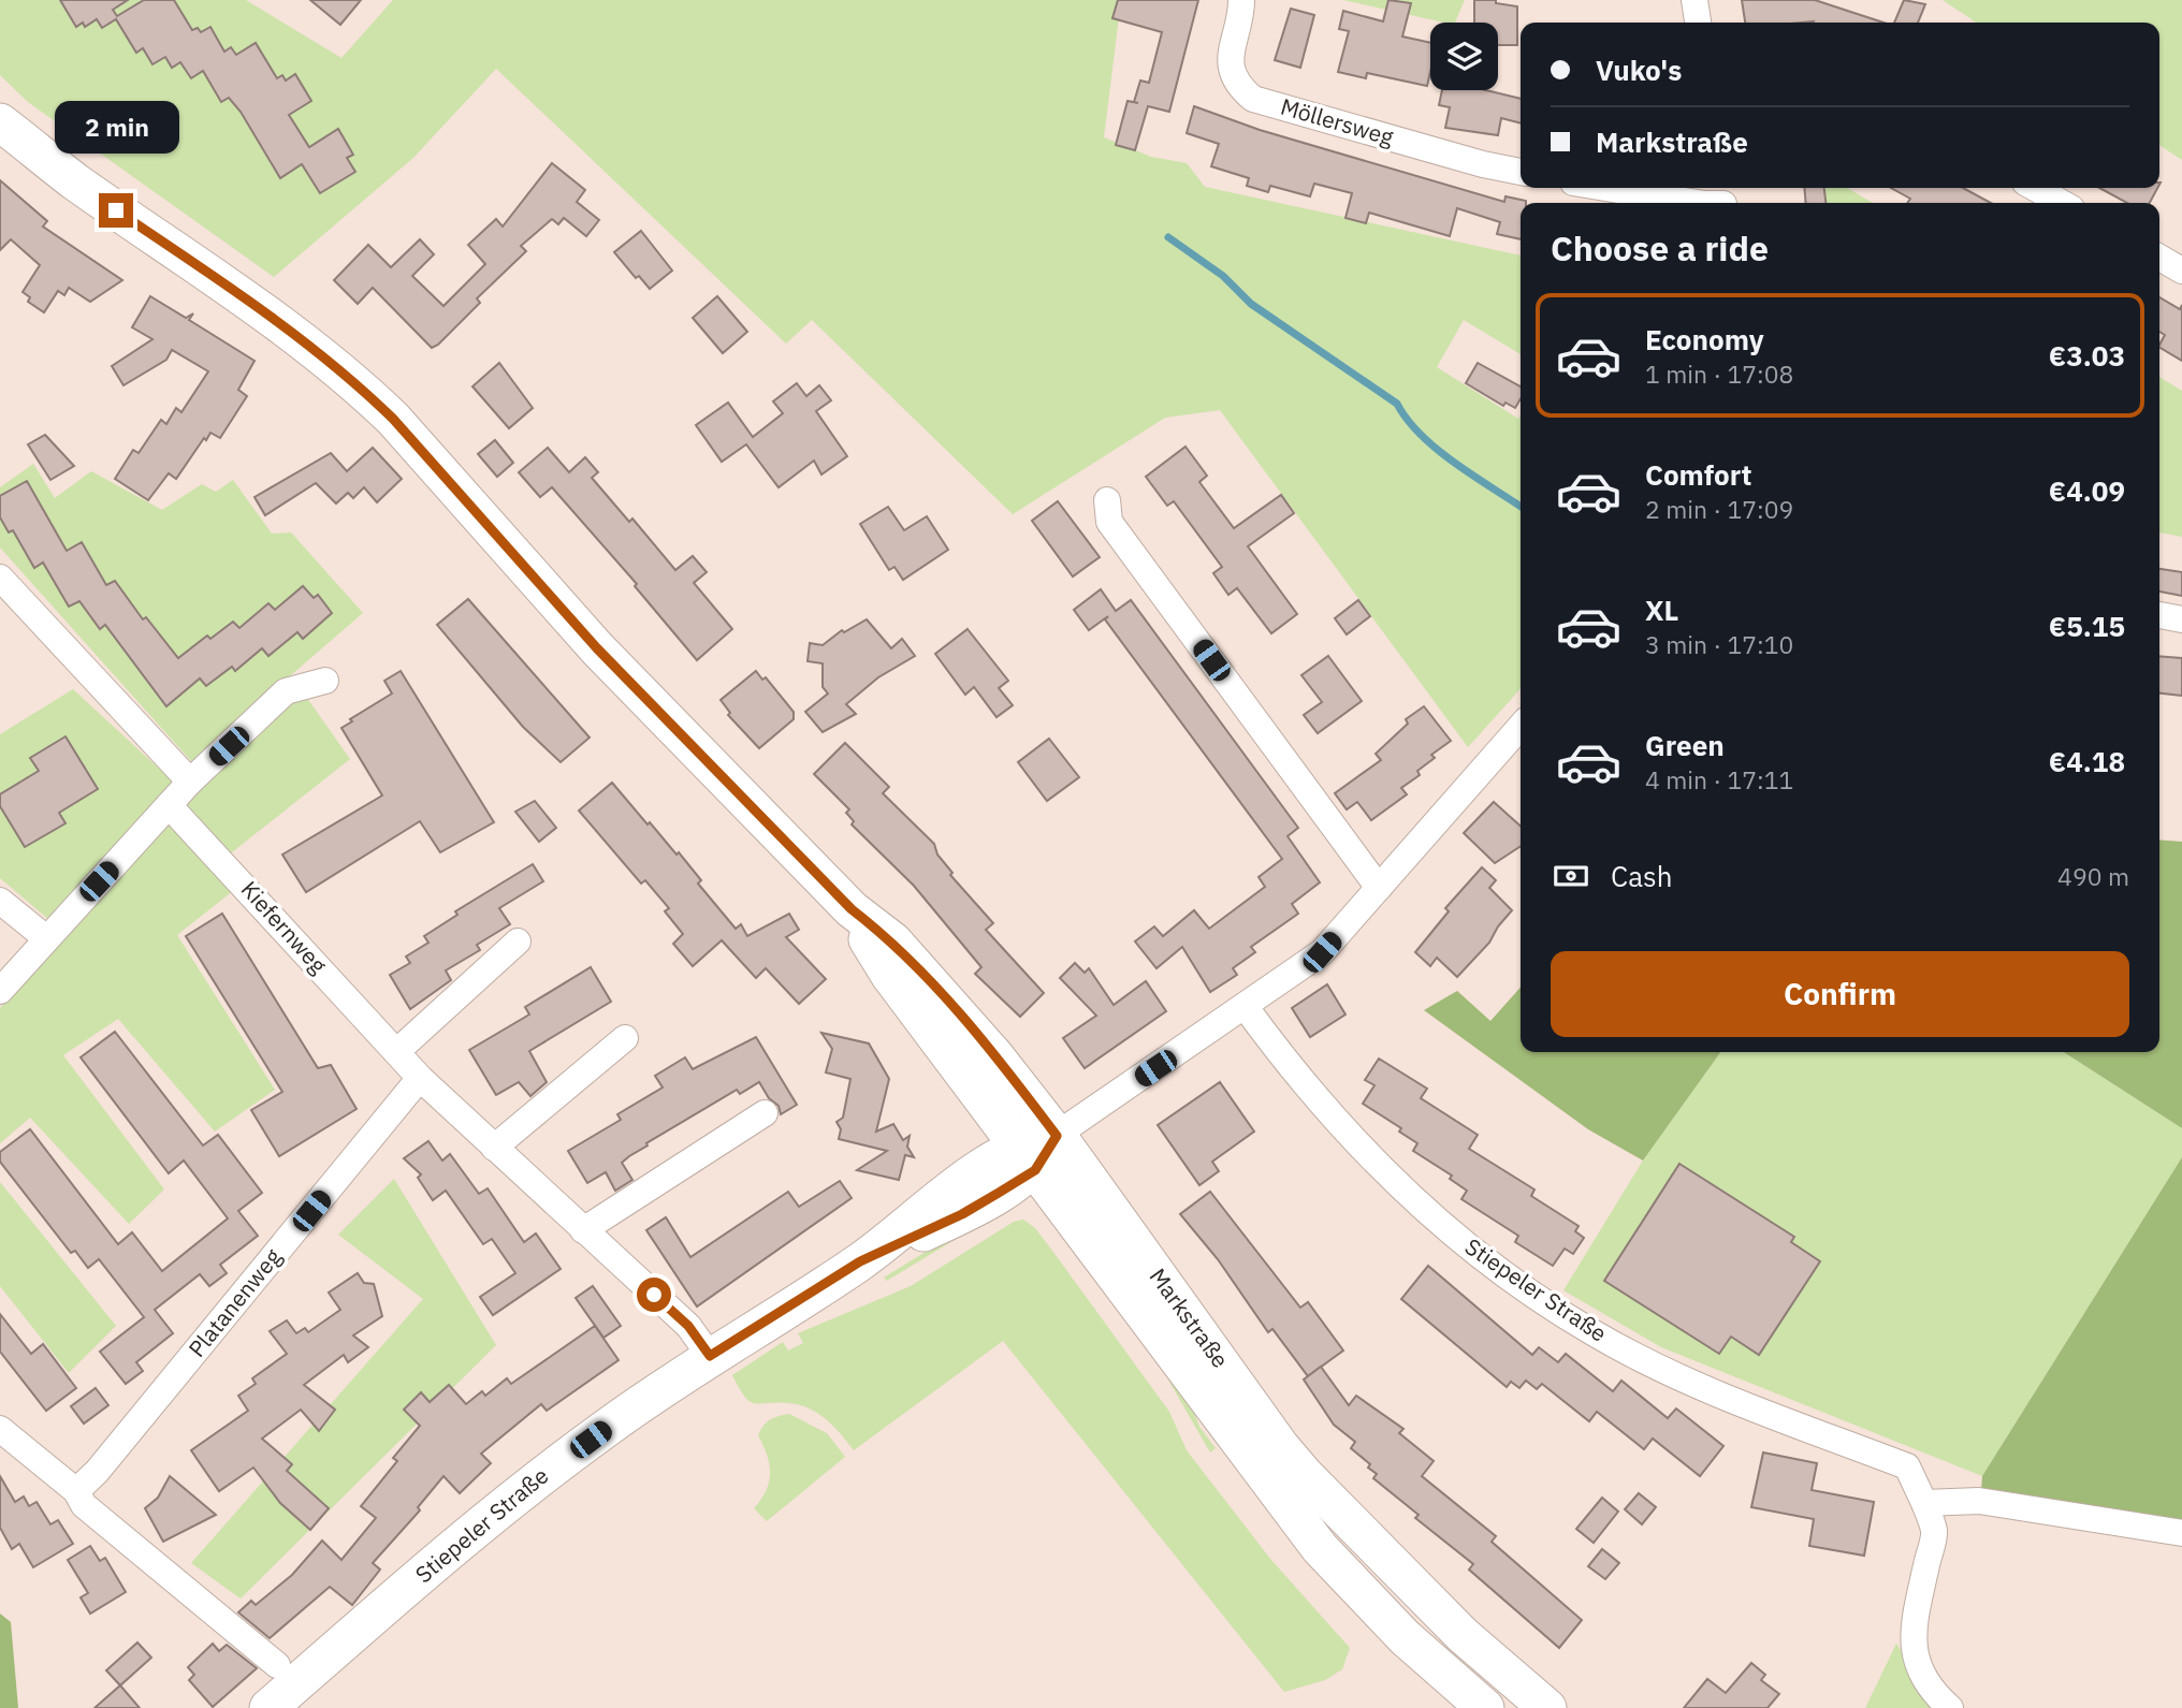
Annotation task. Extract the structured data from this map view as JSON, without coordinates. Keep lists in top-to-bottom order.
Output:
{
  "streets": {
    "main road": ["Stiepeler Straße", "Markstraße"],
    "street": ["Möllersweg", "Kiefernweg", "Platanenweg"]
  },
  "crossings": [
    ["Kiefernweg", "Stiepeler Straße"],
    ["Kiefernweg", "Platanenweg"],
    ["Stiepeler Straße", "Markstraße"]
  ],
  "page": {
    "banner": ["Vuko's", "Markstraße"],
    "bubble": "2 min",
    "heading": "Choose a ride",
    "list": [
      {
        "name": "Economy",
        "note": "1 min · 17:08",
        "value": "€3.03"
      },
      {
        "name": "Comfort",
        "note": "2 min · 17:09",
        "value": "€4.09"
      },
      {
        "name": "XL",
        "note": "3 min · 17:10",
        "value": "€5.15"
      },
      {
        "name": "Green",
        "note": "4 min · 17:11",
        "value": "€4.18"
      }
    ],
    "pay": ["Cash", "490 m"],
    "buttons": "Confirm"
  }
}
